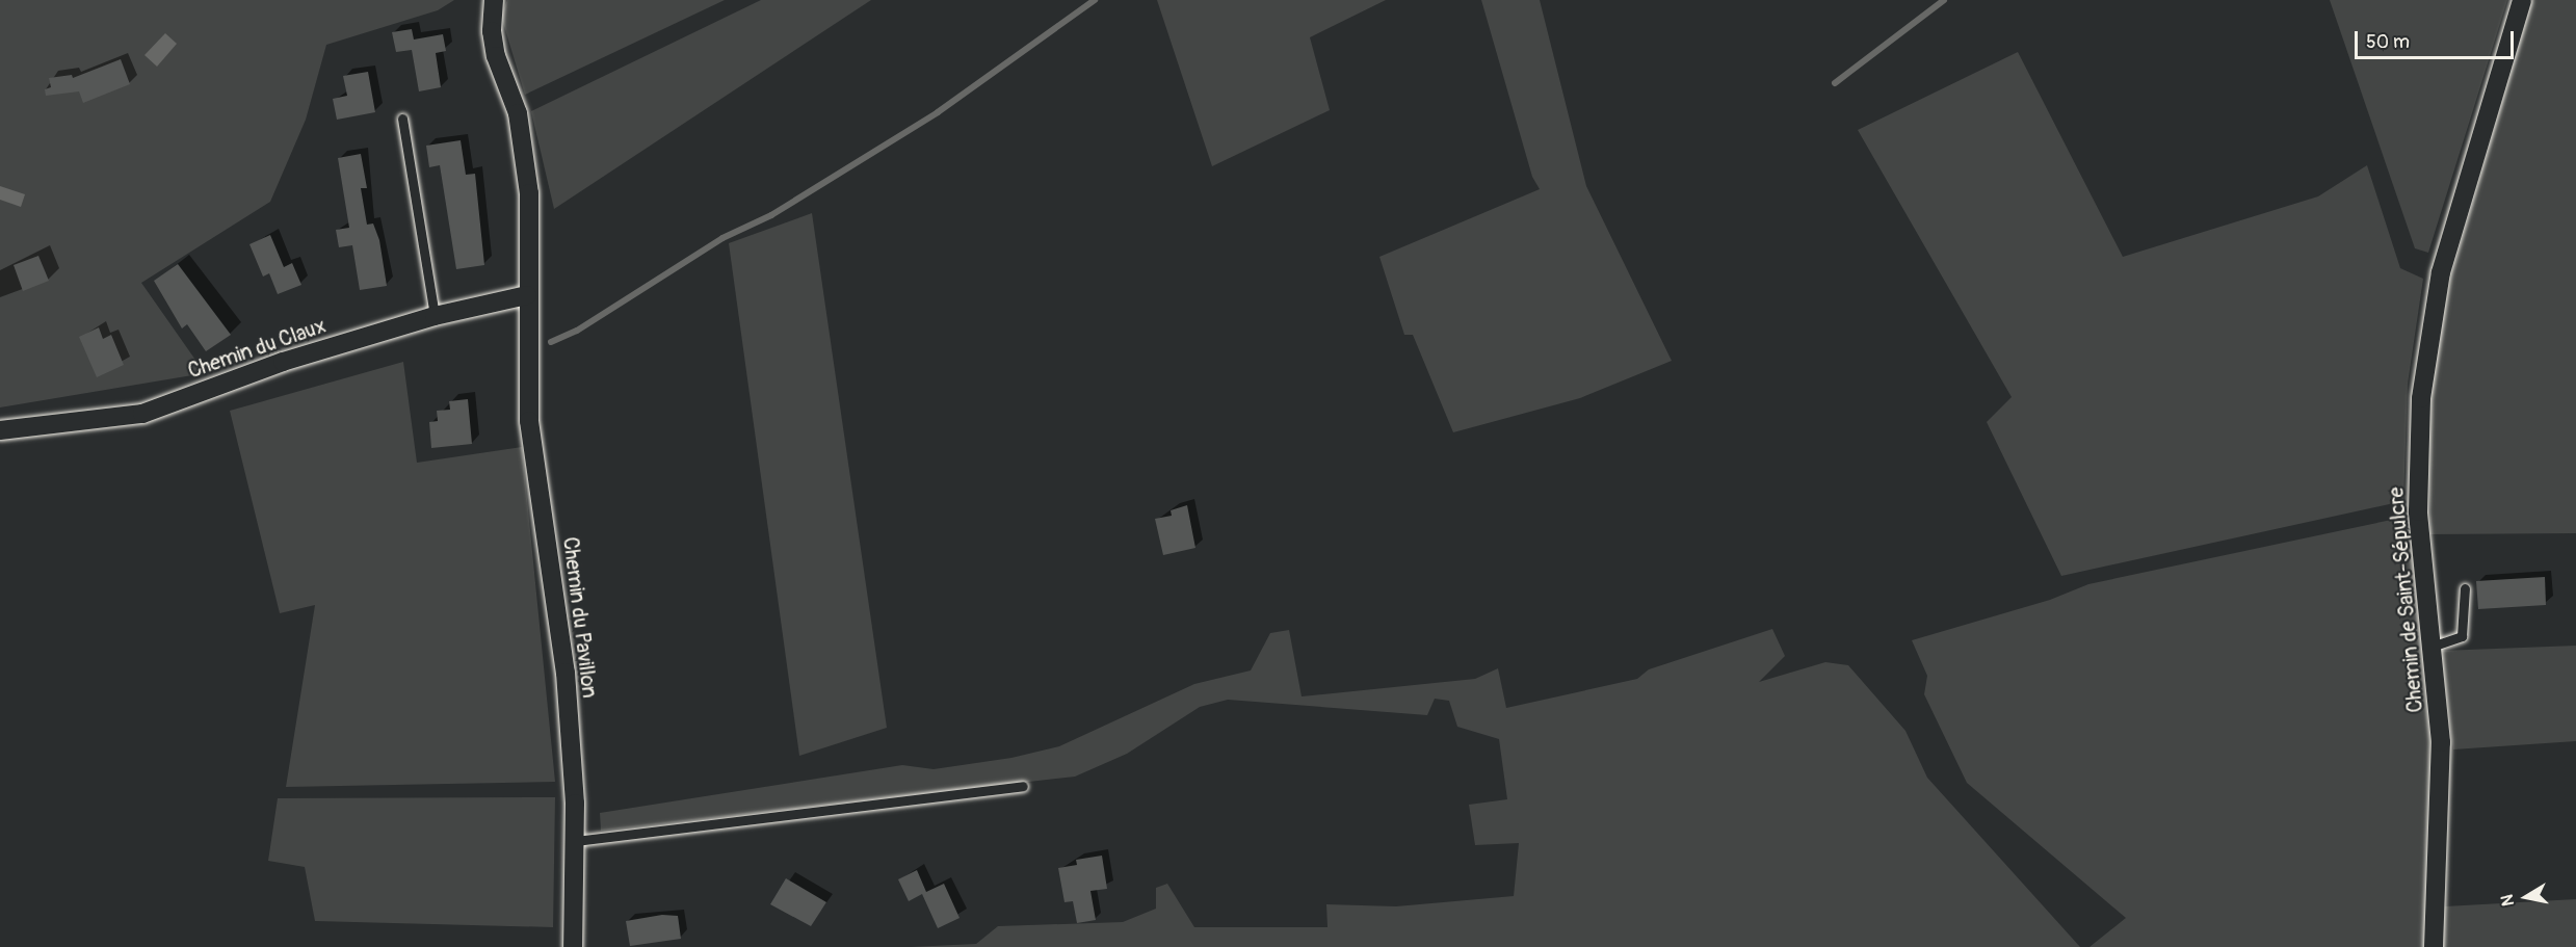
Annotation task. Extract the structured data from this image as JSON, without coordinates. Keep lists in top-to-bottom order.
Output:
{
  "streets": {
    "street": ["Chemin du Claux", "Chemin de Saint-Sépulcre", "Chemin du Pavillon"]
  },
  "crossings": [
    ["Chemin du Claux", "Chemin du Pavillon"]
  ],
  "scale_bar": "50 m",
  "north": "left"
}
